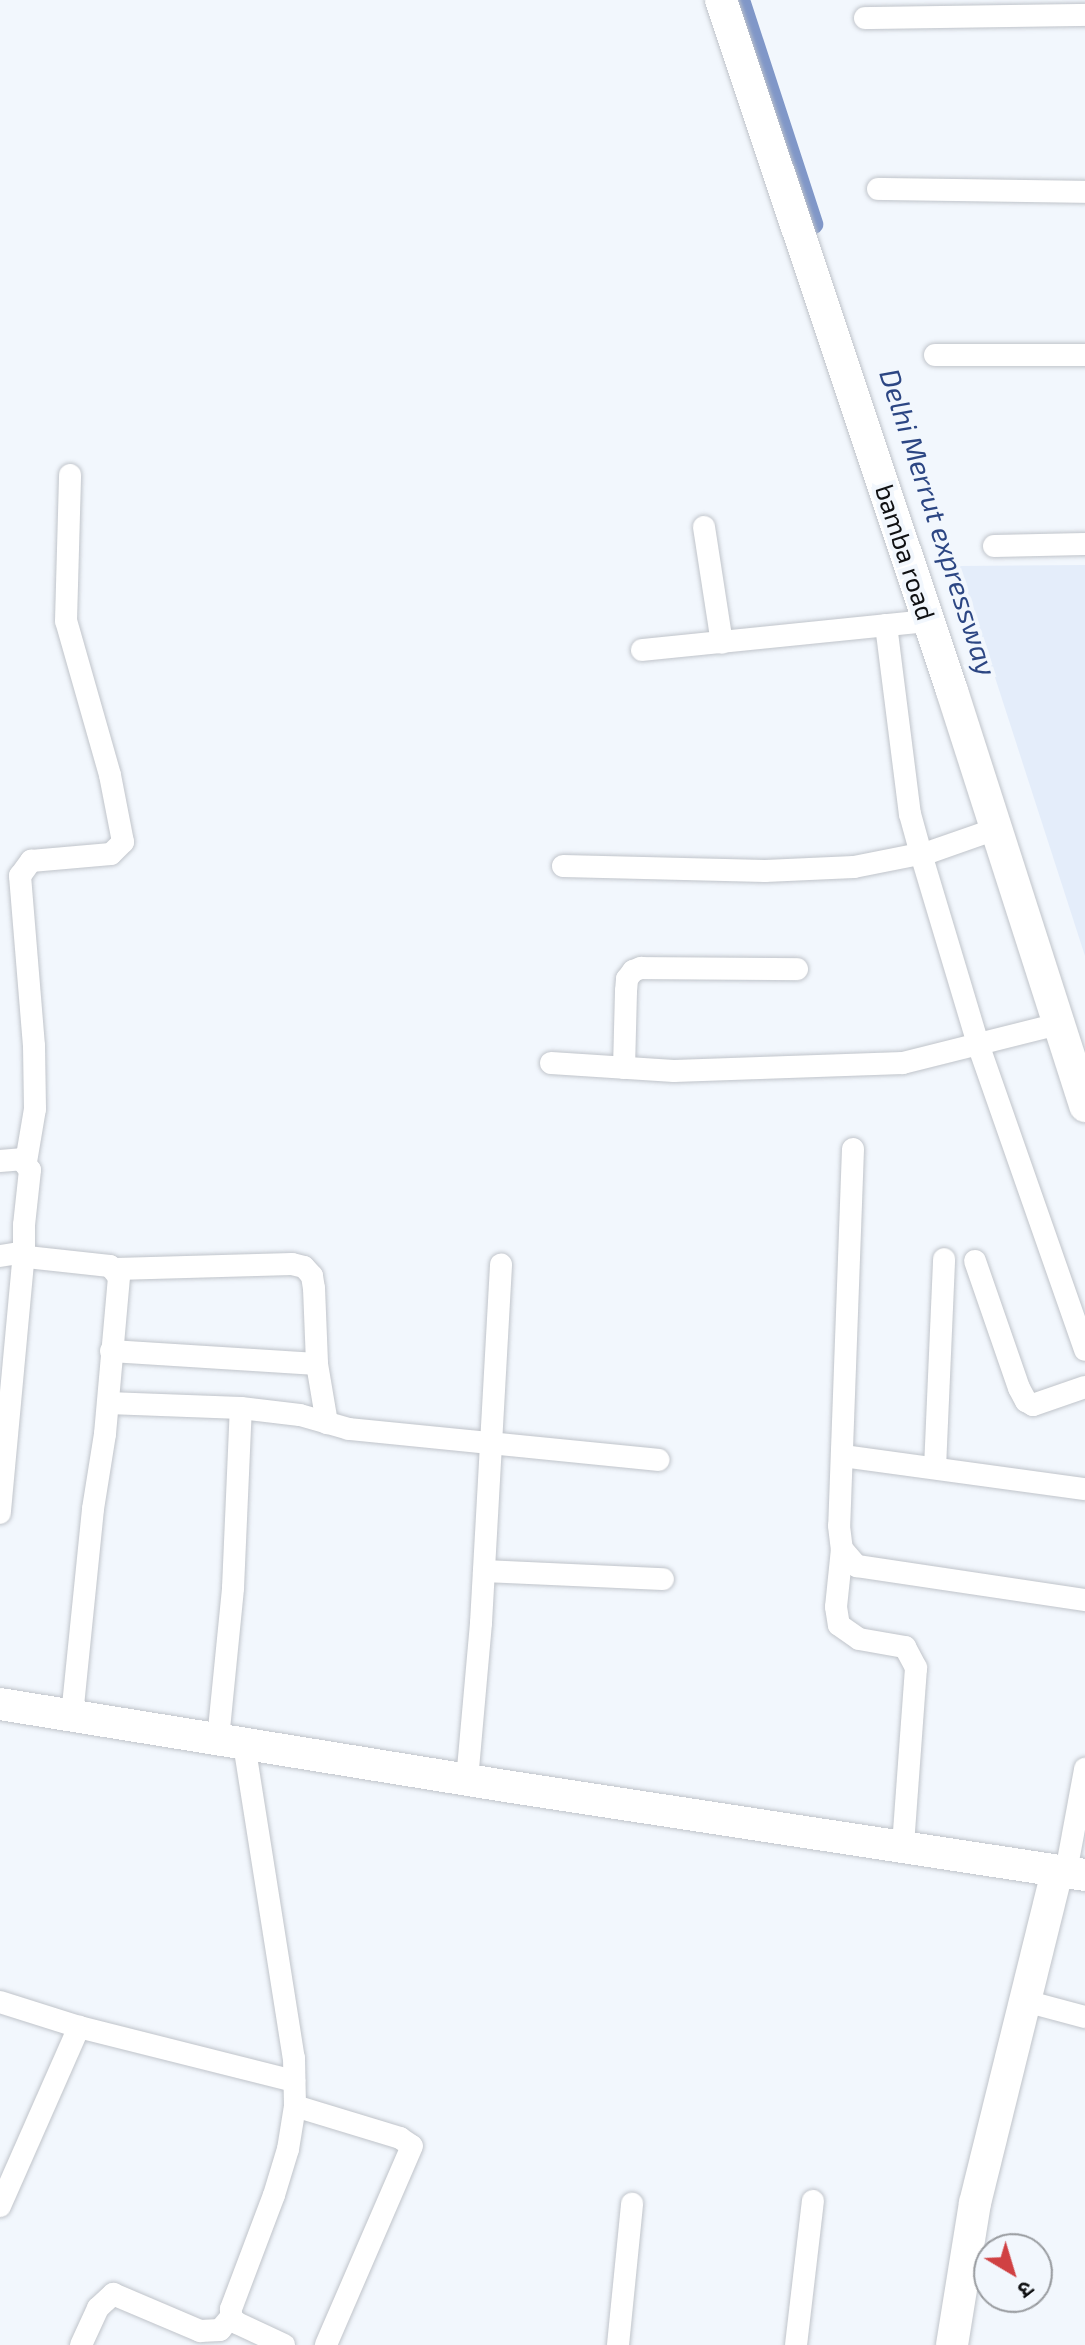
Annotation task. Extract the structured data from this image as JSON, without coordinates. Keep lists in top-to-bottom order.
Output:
{
  "streets": {
    "street": ["bamba road"]
  },
  "water": ["Delhi Merrut expressway"],
  "north": "bottom right"
}
